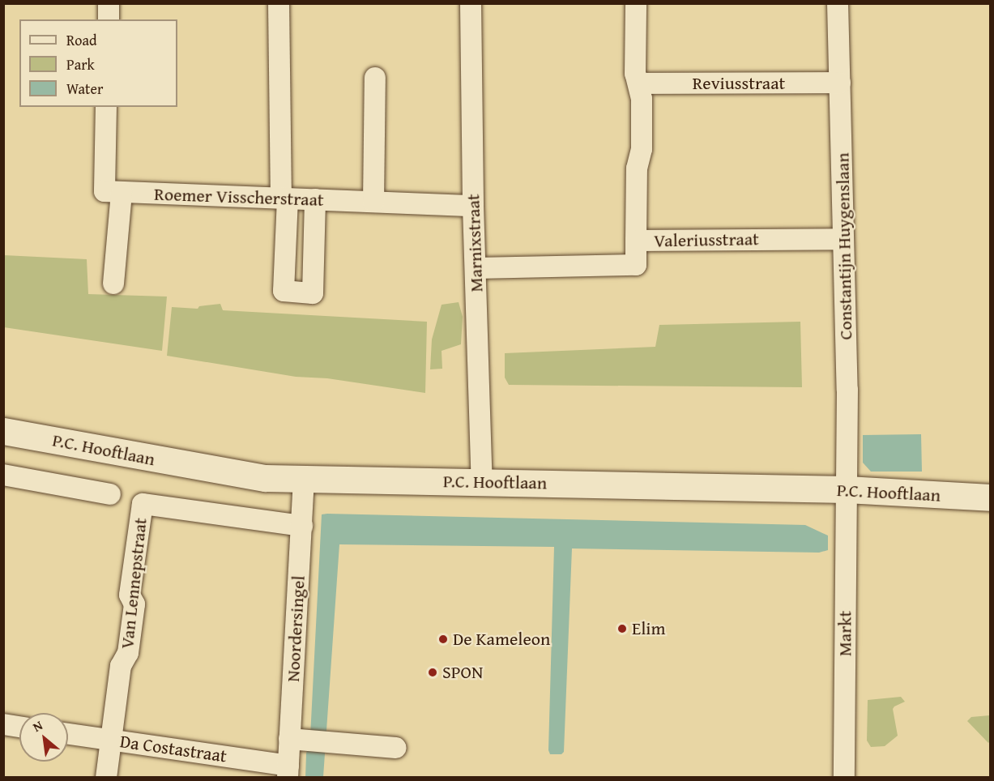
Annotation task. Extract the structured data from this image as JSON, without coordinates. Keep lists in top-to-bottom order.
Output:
{
  "streets": {
    "street": [
      "Reviusstraat",
      "Roemer Visscherstraat",
      "Valeriusstraat",
      "Marnixstraat",
      "Constantijn Huygenslaan",
      "P.C. Hooftlaan",
      "Van Lennepstraat",
      "Noordersingel",
      "Markt",
      "Da Costastraat"
    ]
  },
  "crossings": [
    ["Reviusstraat", "Constantijn Huygenslaan"],
    ["Roemer Visscherstraat", "Marnixstraat"],
    ["Valeriusstraat", "Marnixstraat"],
    ["Valeriusstraat", "Constantijn Huygenslaan"],
    ["Marnixstraat", "P.C. Hooftlaan"],
    ["Constantijn Huygenslaan", "P.C. Hooftlaan"],
    ["Constantijn Huygenslaan", "Markt"],
    ["P.C. Hooftlaan", "Noordersingel"],
    ["P.C. Hooftlaan", "Markt"],
    ["Van Lennepstraat", "Noordersingel"],
    ["Van Lennepstraat", "Da Costastraat"],
    ["Noordersingel", "Da Costastraat"]
  ],
  "places": ["Elim", "De Kameleon", "SPON"],
  "legend": ["Road", "Park", "Water"],
  "north": "top left"
}
